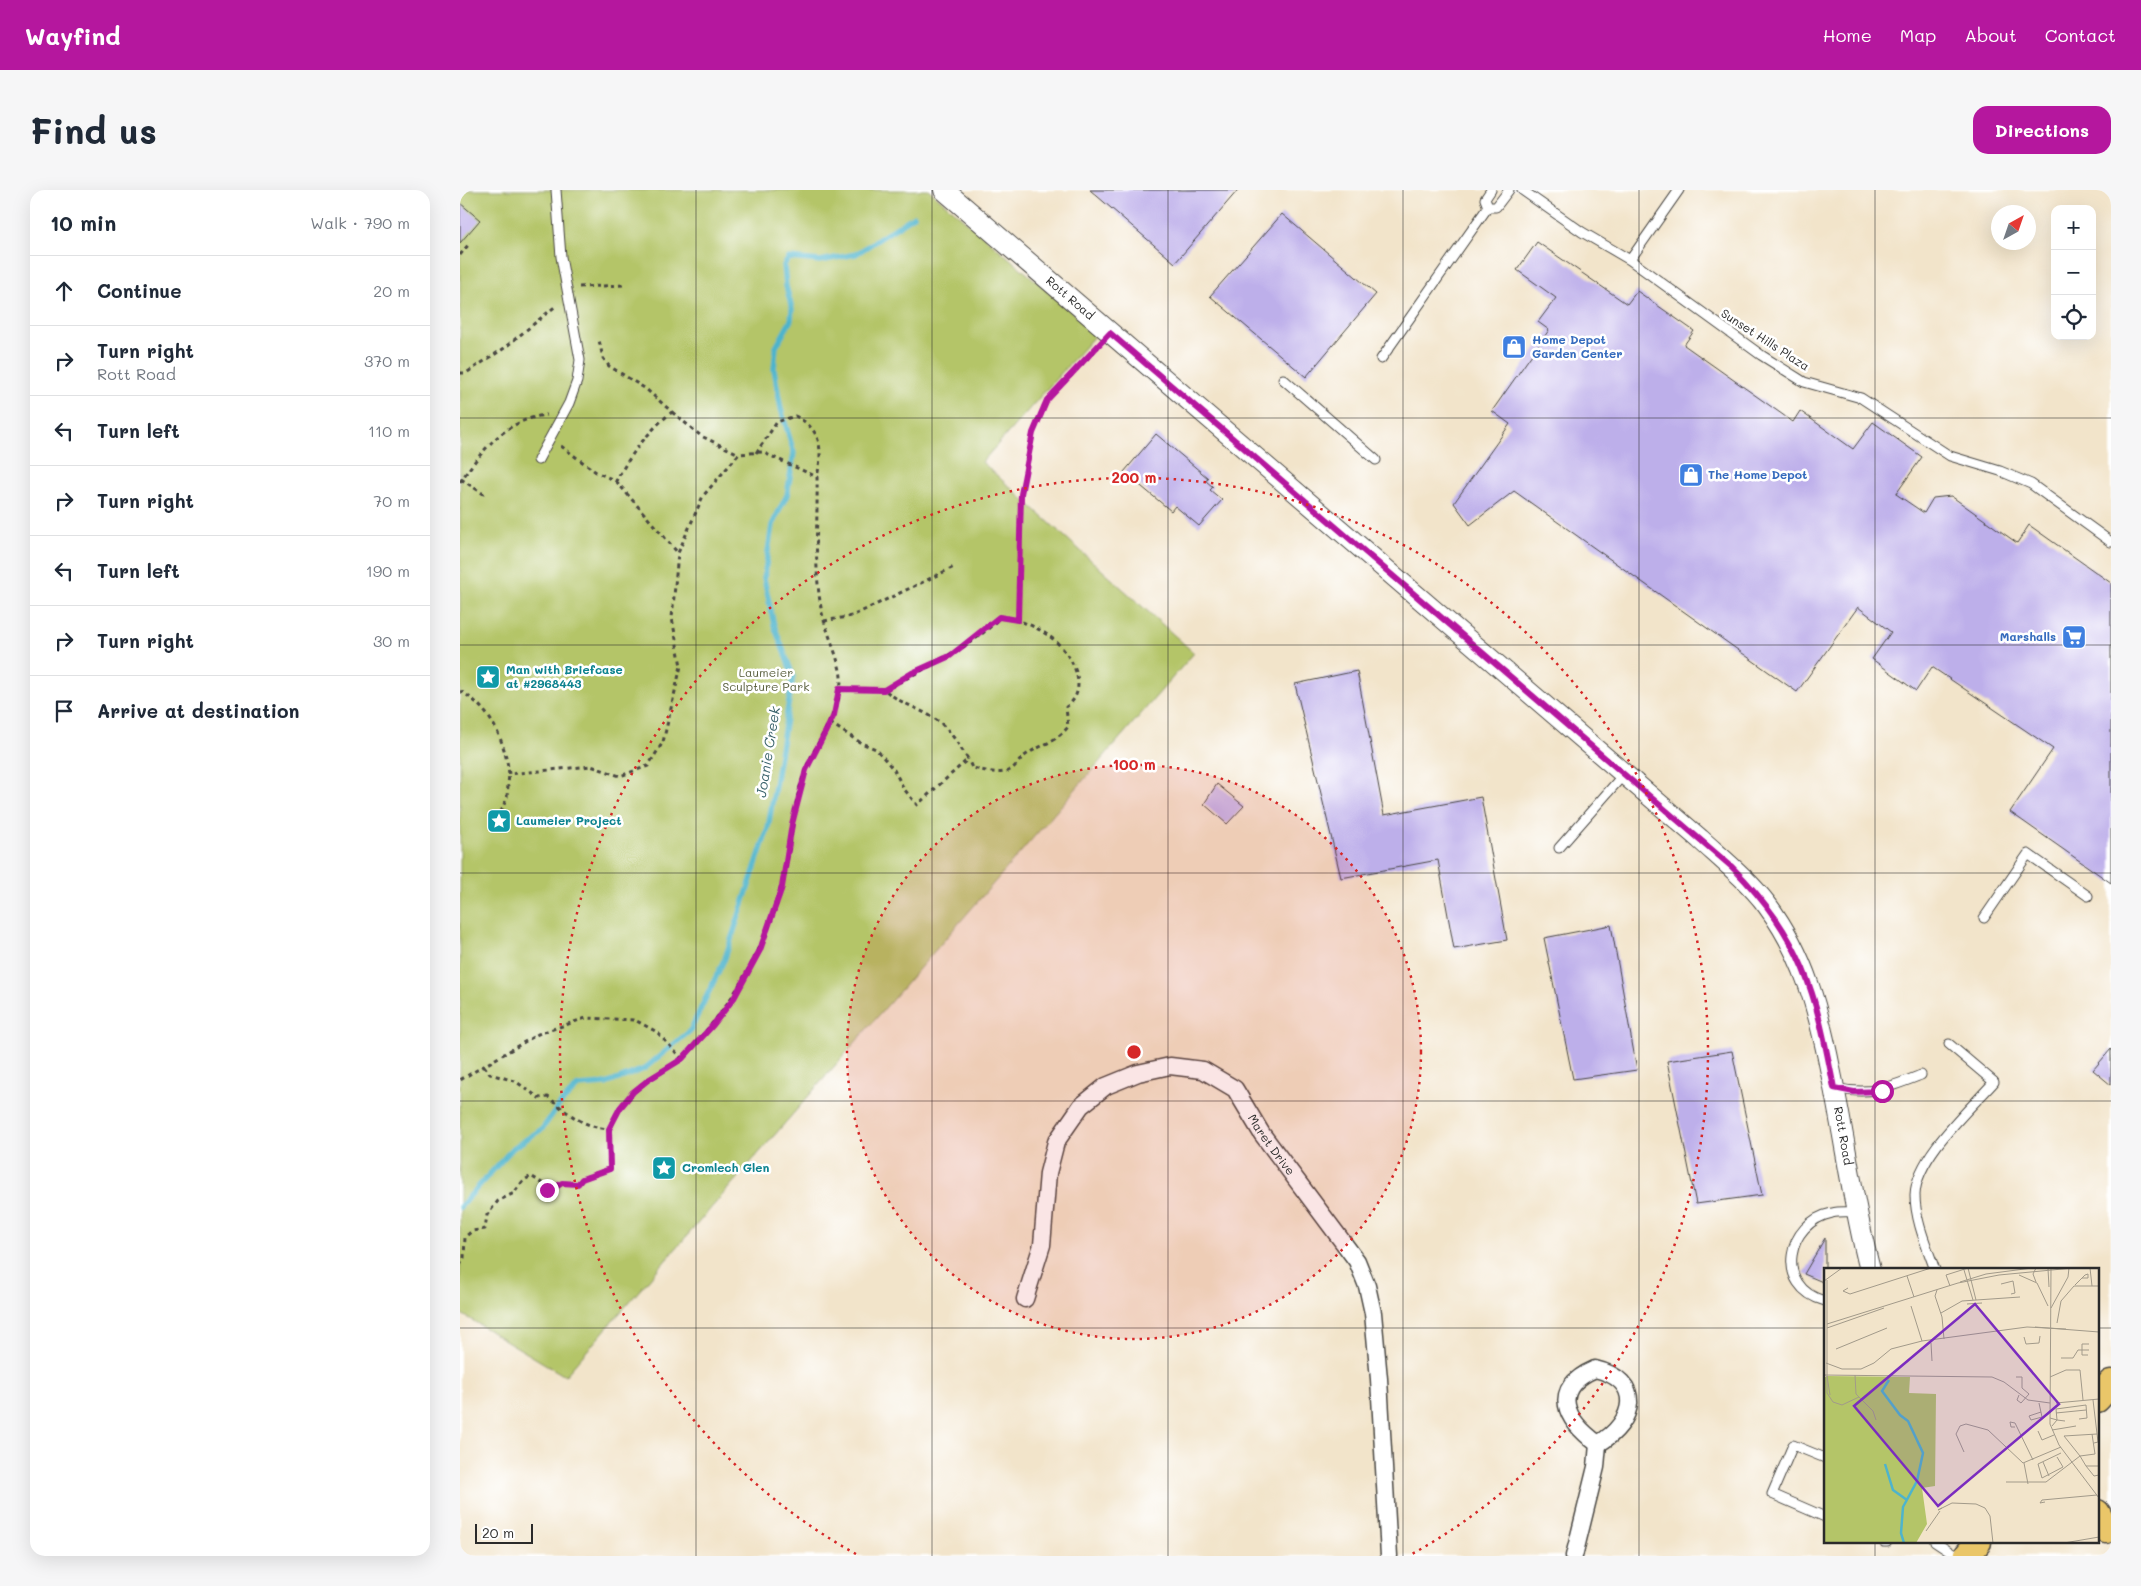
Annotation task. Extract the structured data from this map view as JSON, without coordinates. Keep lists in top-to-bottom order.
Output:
{
  "streets": {
    "street": ["Rott Road", "Maret Drive"],
    "lane": ["Sunset Hills Plaza"]
  },
  "water": ["Joanie Creek"],
  "parks": ["Laumeier Sculpture Park"],
  "places": {
    "shop": ["Home Depot Garden Center", "The Home Depot"],
    "supermarket": ["Marshalls"],
    "place": ["Man with Briefcase at #2968443", "Laumeier Project", "Cromlech Glen"]
  },
  "scale_bar": "20 m",
  "north": "top right",
  "page": {
    "header": "Wayfind",
    "nav": [
      "Home",
      "Map",
      "About",
      "Contact"
    ],
    "buttons": "Directions",
    "title": "Find us",
    "heading": ["10 min", "Walk · 790 m"],
    "map_buttons": ["+", "−"],
    "list": [
      ["Continue", "20 m"],
      ["Turn right", "Rott Road", "370 m"],
      ["Turn left", "110 m"],
      ["Turn right", "70 m"],
      ["Turn left", "190 m"],
      ["Turn right", "30 m"],
      "Arrive at destination"
    ],
    "scale": "20 m"
  },
  "rings": ["200 m", "100 m"]
}
